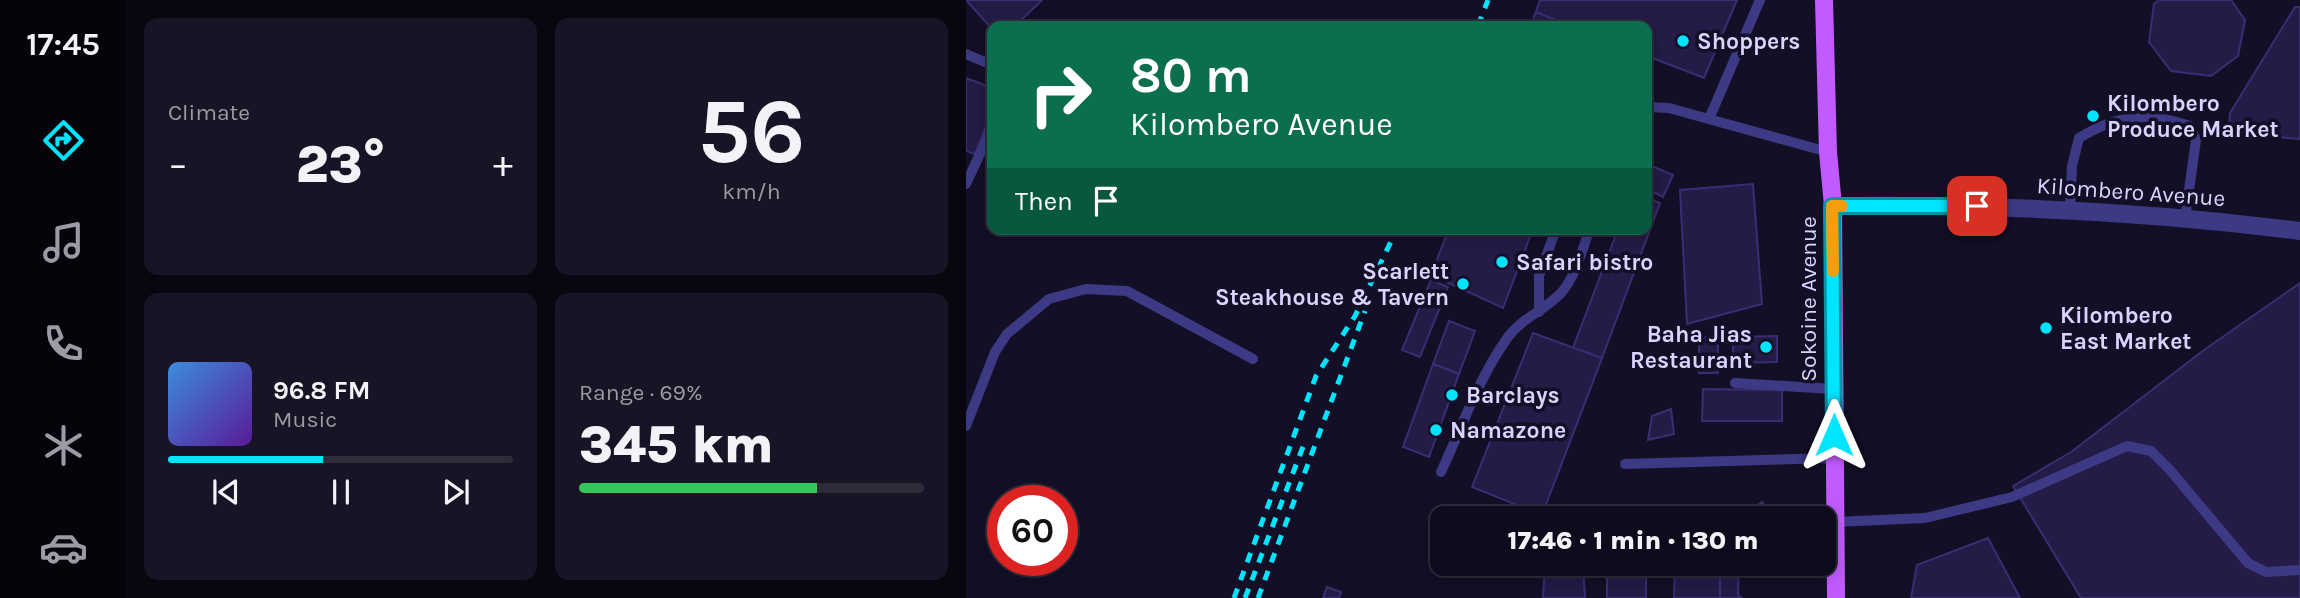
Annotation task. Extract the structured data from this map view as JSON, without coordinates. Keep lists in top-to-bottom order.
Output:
{
  "streets": {
    "main road": ["Sokoine Avenue"],
    "street": ["Kilombero Avenue"]
  },
  "crossings": [
    ["Kilombero Avenue", "Sokoine Avenue"]
  ],
  "places": [
    "Shoppers",
    "Kilombero Produce Market",
    "Safari bistro",
    "Scarlett Steakhouse & Tavern",
    "Kilombero East Market",
    "Baha Jias Restaurant",
    "Barclays",
    "Namazone"
  ],
  "page": {
    "tabs": "17:45",
    "tile": [
      "Climate",
      ["56", "km/h"],
      ["Range · 69%", "345 km"]
    ],
    "turn": ["80 m", "Kilombero Avenue"],
    "heat": ["−", "23°", "+"],
    "then": "Then",
    "song": ["96.8 FM", "Music"],
    "limit": "60",
    "trip": "17:46 · 1 min · 130 m"
  }
}
